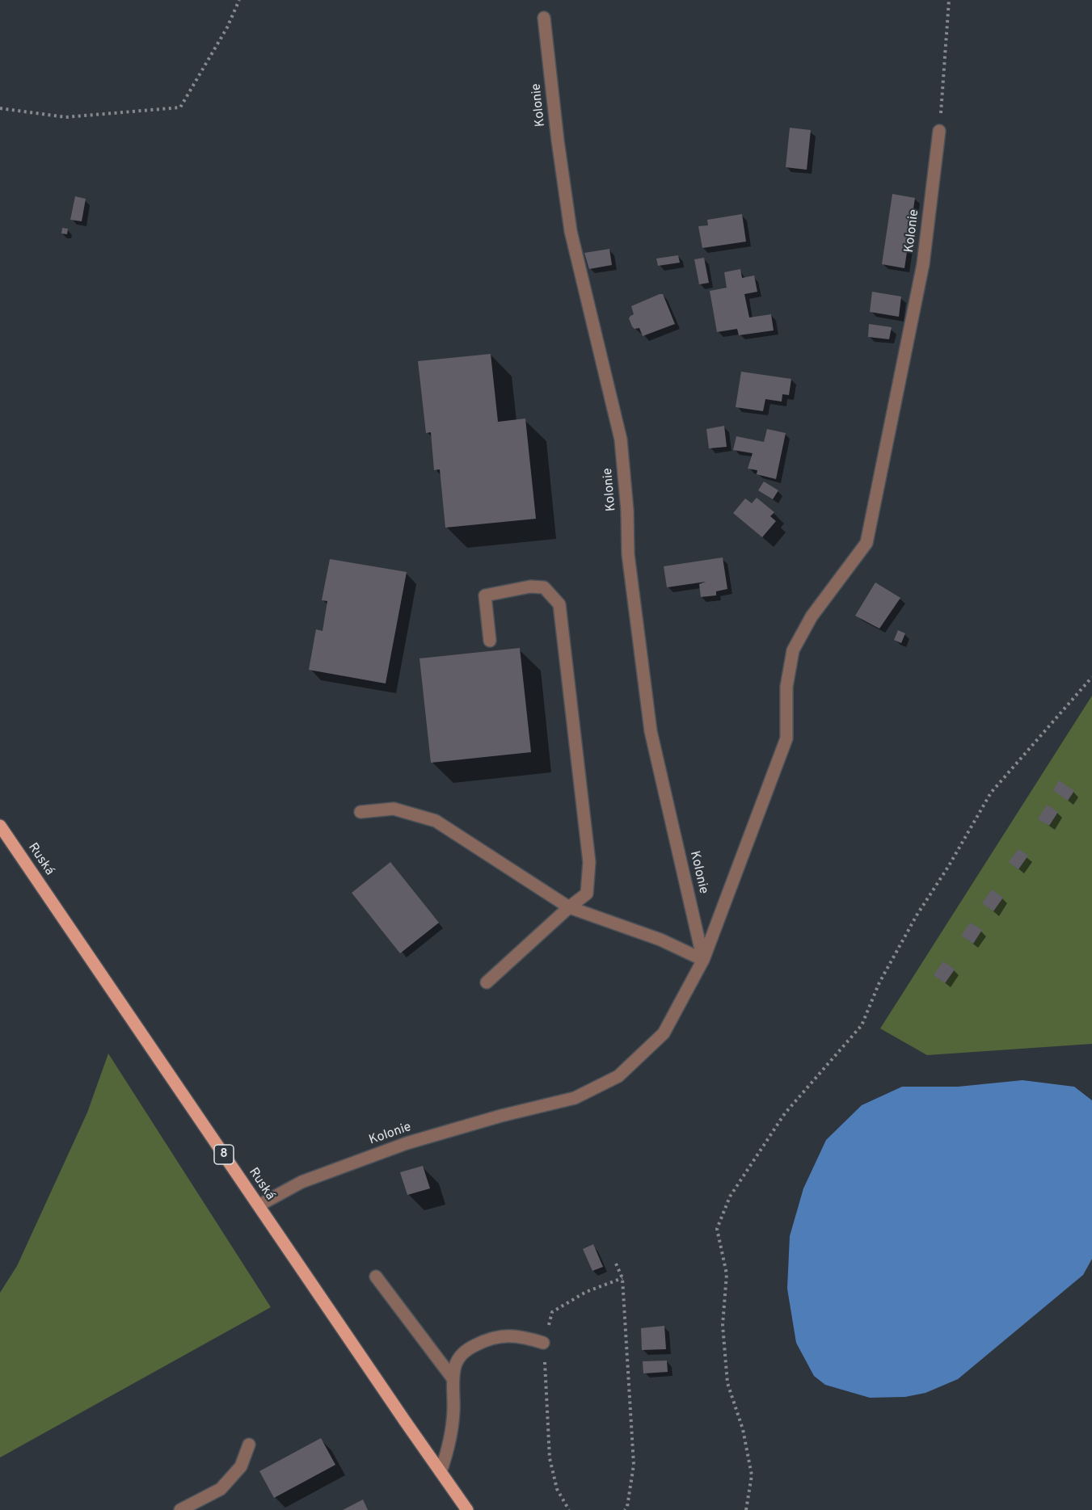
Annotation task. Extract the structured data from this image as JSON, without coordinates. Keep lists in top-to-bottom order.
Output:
{
  "streets": {
    "main road": ["Ruská", "8"],
    "street": ["Kolonie"]
  },
  "crossings": [
    ["Kolonie", "Ruská"]
  ]
}
